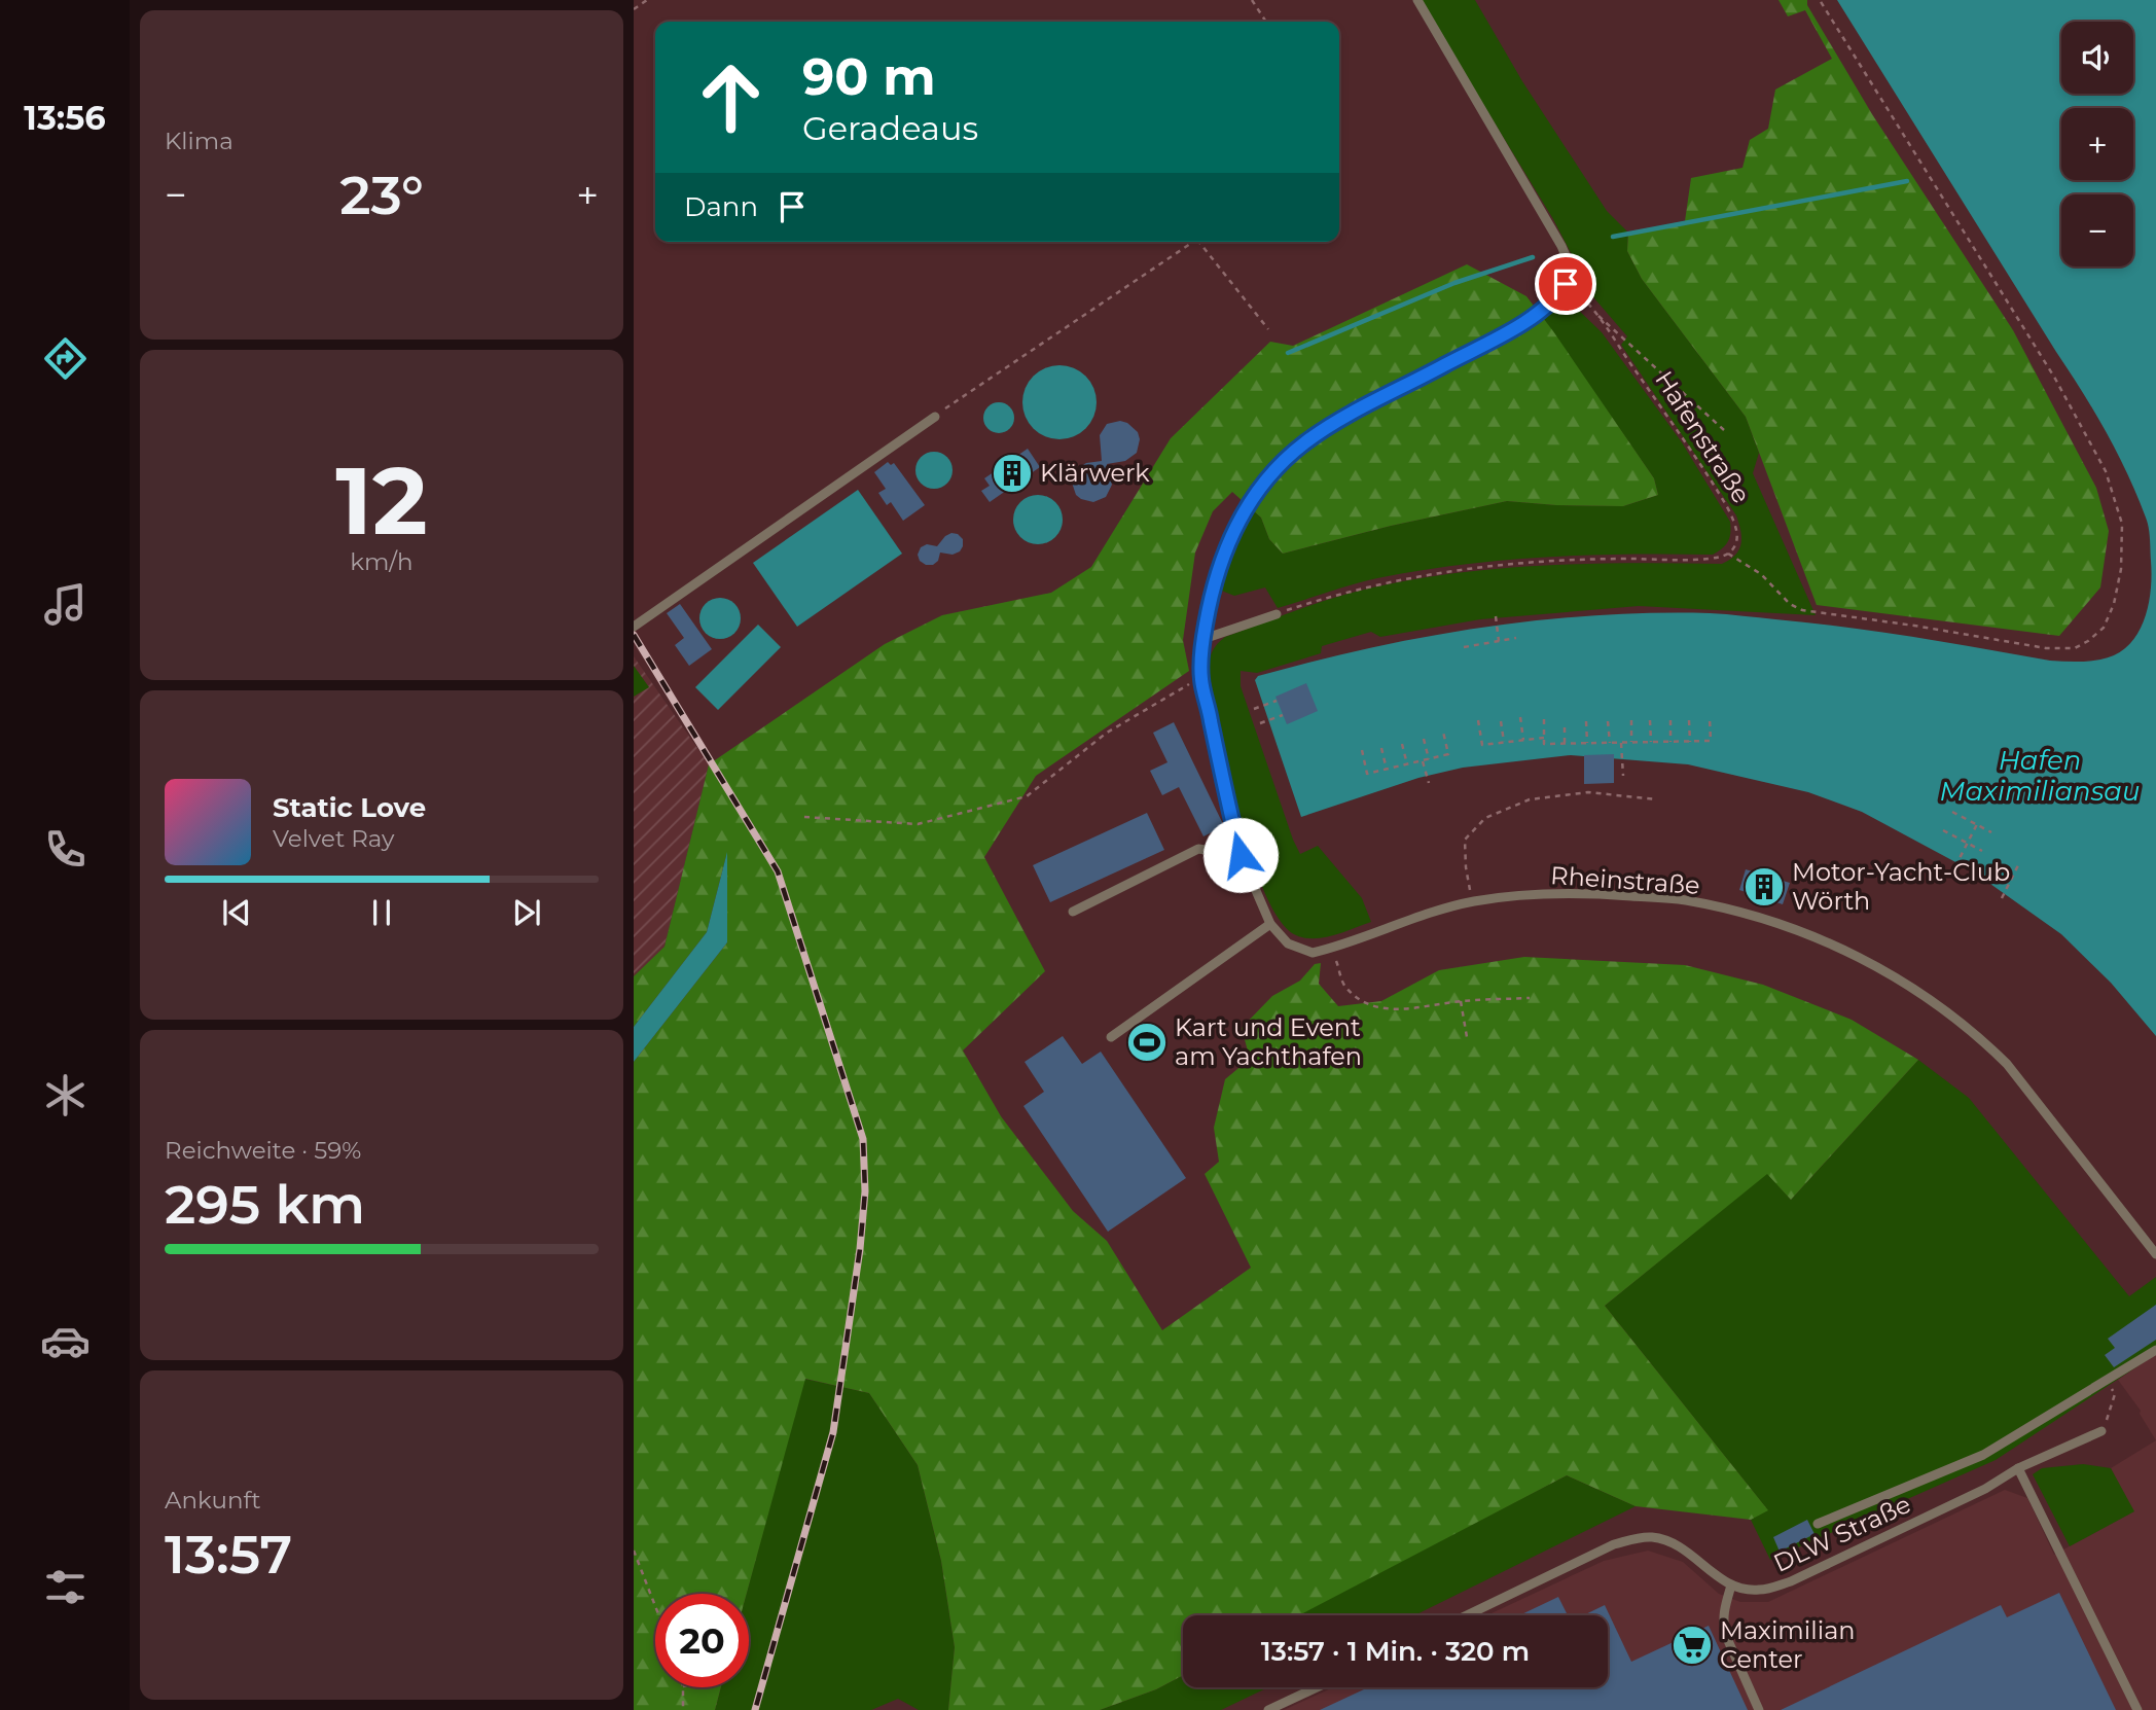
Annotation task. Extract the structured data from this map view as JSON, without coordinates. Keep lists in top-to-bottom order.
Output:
{
  "streets": {
    "lane": ["Rheinstraße", "DLW Straße"],
    "path": ["Hafenstraße"]
  },
  "crossings": [
    ["Hafenstraße", "Rheinstraße"]
  ],
  "water": ["Hafen Maximiliansau"],
  "places": {
    "building": ["Klärwerk", "Motor-Yacht-Club Wörth"],
    "sports": ["Kart und Event am Yachthafen"],
    "supermarket": ["Maximilian Center"]
  },
  "page": {
    "tabs": "13:56",
    "tile": [
      "Klima",
      ["12", "km/h"],
      ["Reichweite · 59%", "295 km"],
      ["Ankunft", "13:57"]
    ],
    "map_buttons": ["+", "−"],
    "turn": ["90 m", "Geradeaus"],
    "heat": ["−", "23°", "+"],
    "then": "Dann",
    "song": ["Static Love", "Velvet Ray"],
    "limit": "20",
    "trip": "13:57 · 1 Min. · 320 m"
  }
}
